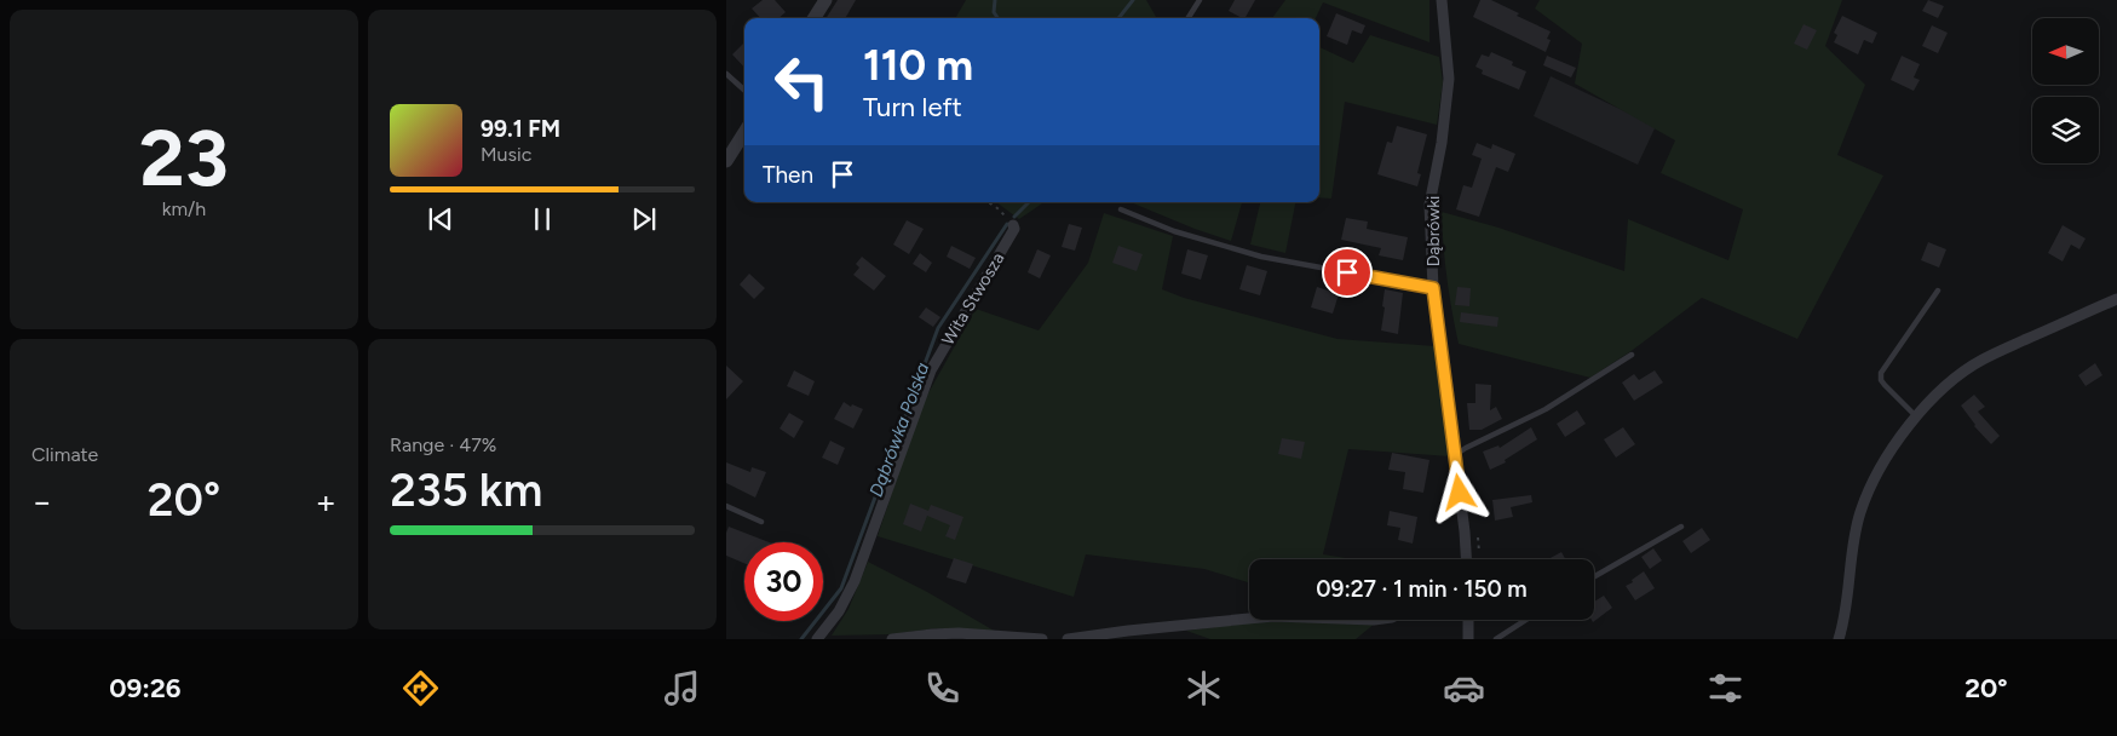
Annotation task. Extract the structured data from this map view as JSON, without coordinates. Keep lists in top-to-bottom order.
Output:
{
  "streets": {
    "street": ["Dąbrówki", "Wita Stwosza"]
  },
  "water": ["Dąbrówka Polska"],
  "north": "left",
  "page": {
    "tile": [
      ["23", "km/h"],
      "Climate",
      ["Range · 47%", "235 km"]
    ],
    "turn": ["110 m", "Turn left"],
    "song": ["99.1 FM", "Music"],
    "then": "Then",
    "heat": ["−", "20°", "+"],
    "limit": "30",
    "trip": "09:27 · 1 min · 150 m",
    "tabs": ["09:26", "20°"]
  }
}
